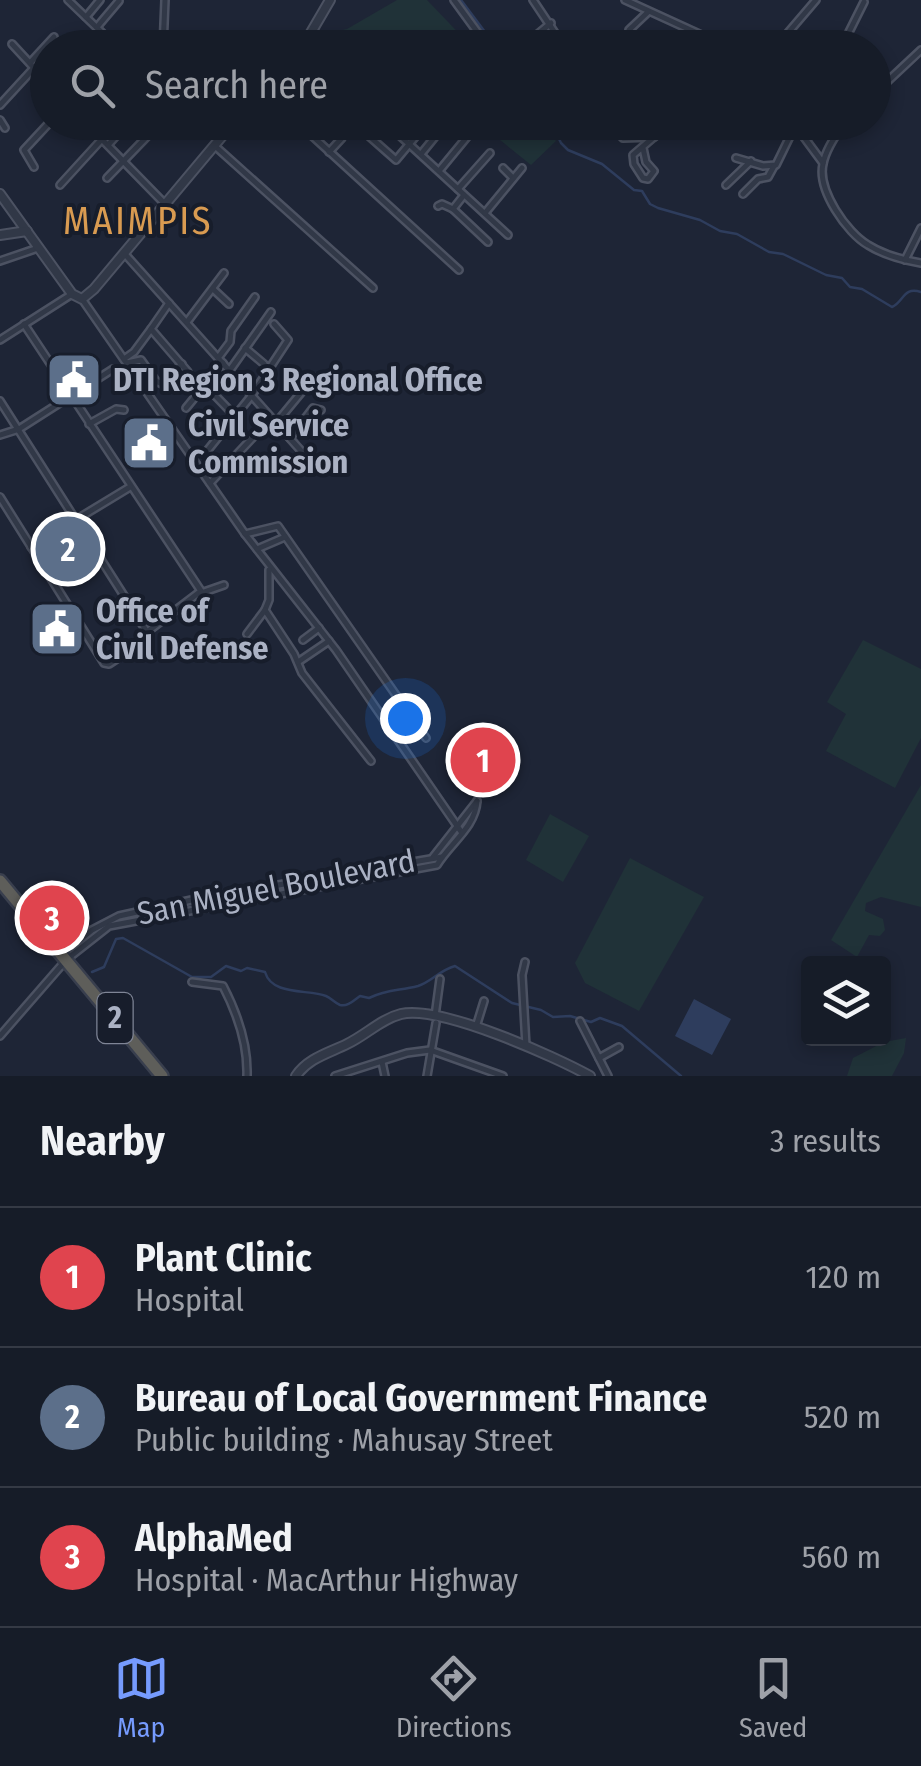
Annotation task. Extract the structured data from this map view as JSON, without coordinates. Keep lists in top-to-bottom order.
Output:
{
  "streets": {
    "highway": ["2"],
    "street": ["San Miguel Boulevard"]
  },
  "crossings": [
    ["San Miguel Boulevard", "2"]
  ],
  "districts": ["MAIMPIS"],
  "places": {
    "public building": ["DTI Region 3 Regional Office", "Civil Service Commission", "Office of Civil Defense"]
  },
  "page": {
    "search": "Search here",
    "pins": ["2", "1", "3"],
    "heading": ["Nearby", "3 results"],
    "list": [
      {
        "mark": "1",
        "name": "Plant Clinic",
        "note": "Hospital",
        "value": "120 m"
      },
      {
        "mark": "2",
        "name": "Bureau of Local Government Finance",
        "note": "Public building · Mahusay Street",
        "value": "520 m"
      },
      {
        "mark": "3",
        "name": "AlphaMed",
        "note": "Hospital · MacArthur Highway",
        "value": "560 m"
      }
    ],
    "nav": ["Map", "Directions", "Saved"]
  }
}
